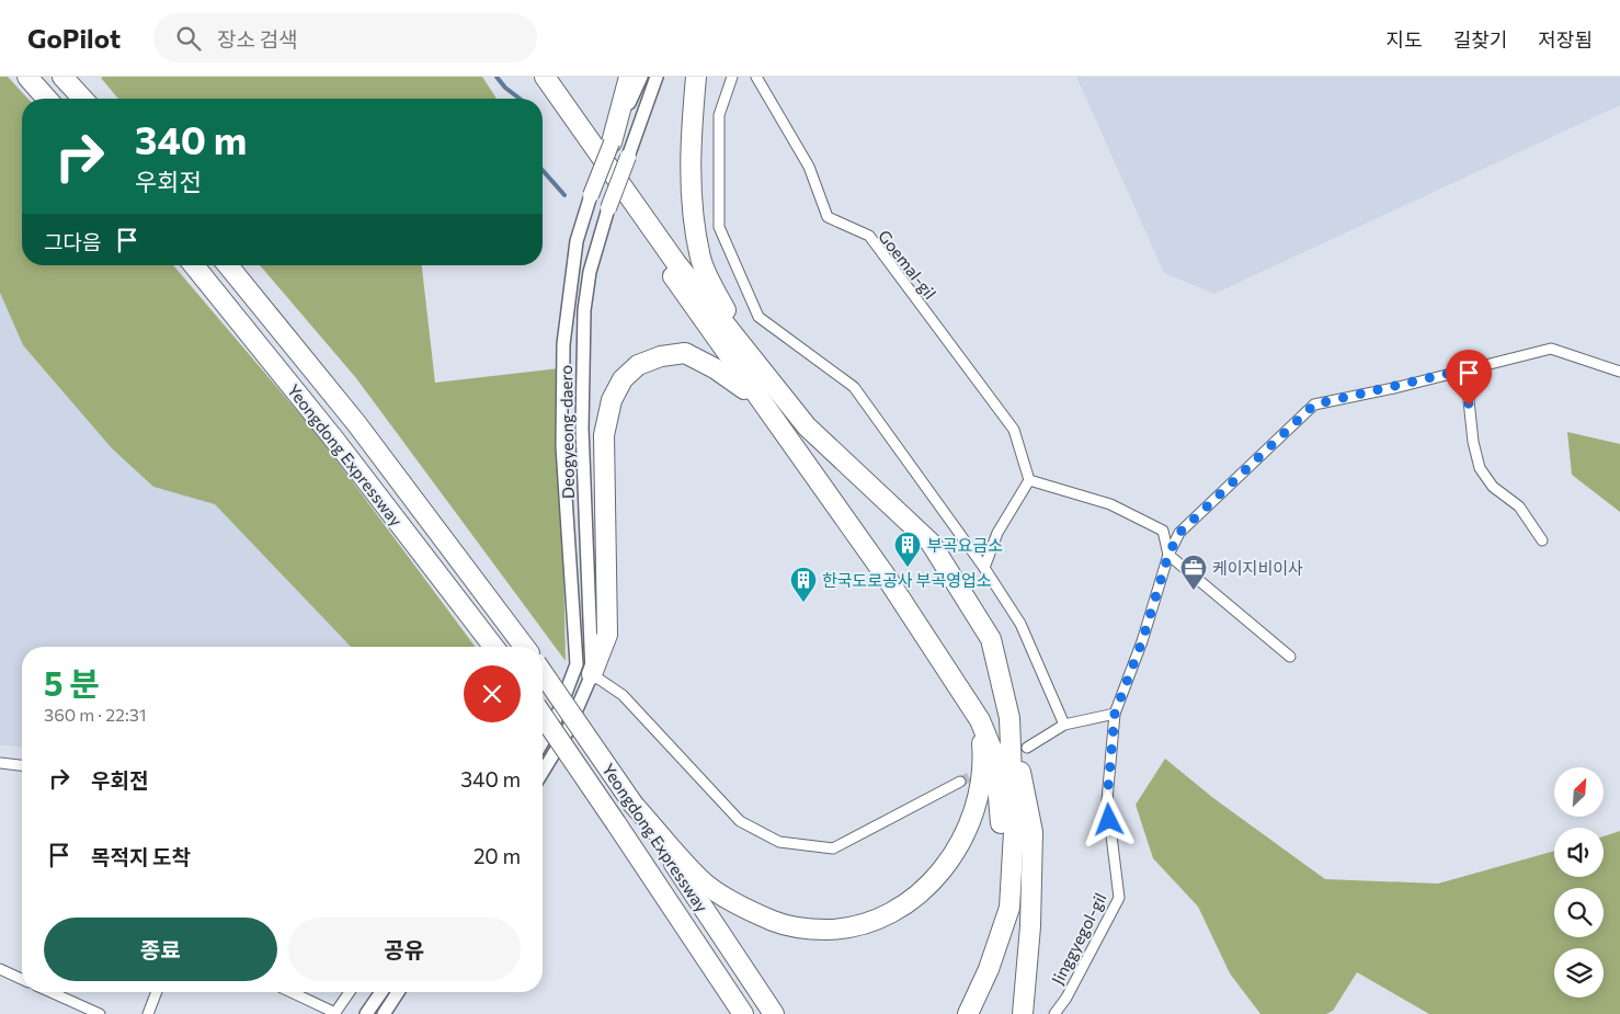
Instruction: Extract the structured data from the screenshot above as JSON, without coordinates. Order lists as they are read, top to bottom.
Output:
{
  "streets": {
    "highway": ["Yeongdong Expressway"],
    "main road": ["Deogyeong-daero"],
    "street": ["Goemal-gil", "Jinggyegol-gil"]
  },
  "places": {
    "building": ["부곡요금소", "한국도로공사 부곡영업소"],
    "office": ["케이지비이사"]
  },
  "north": "top right",
  "page": {
    "header": "GoPilot",
    "search": "장소 검색",
    "nav": ["지도", "길찾기", "저장됨"],
    "turn": ["340 m", "우회전"],
    "then": "그다음",
    "heading": ["5 분", "360 m · 22:31"],
    "list": [
      {
        "name": "우회전",
        "value": "340 m"
      },
      {
        "name": "목적지 도착",
        "value": "20 m"
      }
    ],
    "buttons": ["종료", "공유"]
  }
}
